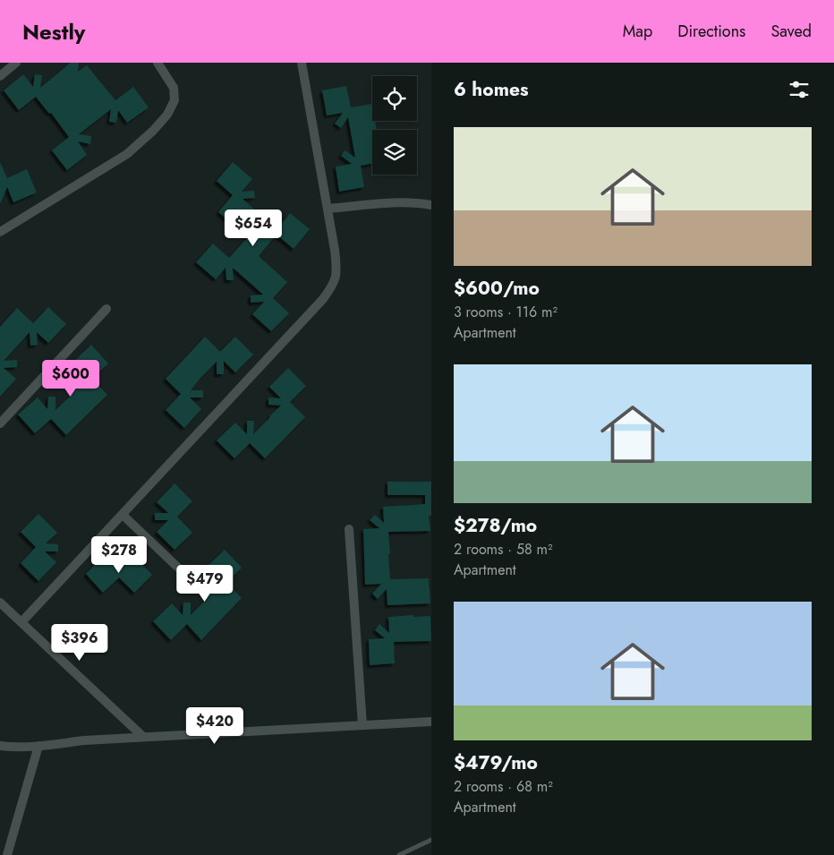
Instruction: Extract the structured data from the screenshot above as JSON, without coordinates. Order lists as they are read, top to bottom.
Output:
{
  "page": {
    "header": "Nestly",
    "nav": ["Map", "Directions", "Saved"],
    "heading": "6 homes",
    "list": [
      {
        "name": "$600/mo",
        "note": "3 rooms · 116 m² · Apartment"
      },
      {
        "name": "$278/mo",
        "note": "2 rooms · 58 m² · Apartment"
      },
      {
        "name": "$479/mo",
        "note": "2 rooms · 68 m² · Apartment"
      }
    ],
    "price": [
      "$654",
      "$600",
      "$278",
      "$479",
      "$396",
      "$420"
    ]
  }
}
